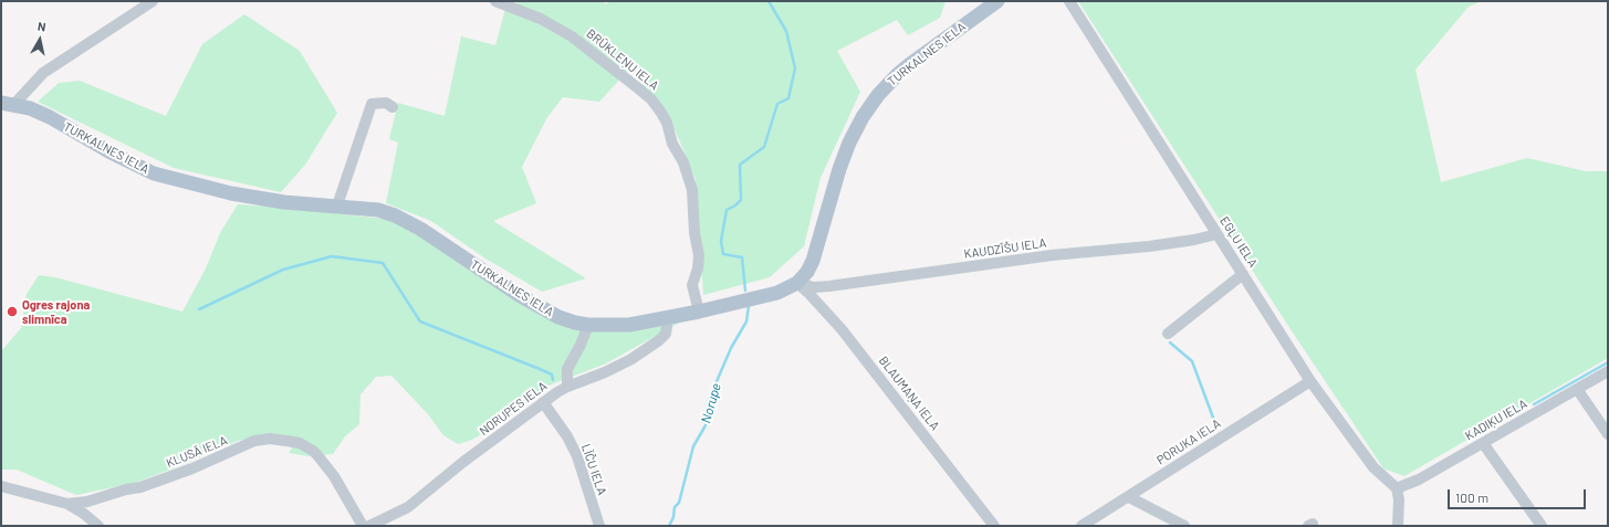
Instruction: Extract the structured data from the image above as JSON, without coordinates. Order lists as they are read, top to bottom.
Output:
{
  "streets": {
    "main road": ["TURKALNES IELA"],
    "street": [
      "BRŪKLEŅU IELA",
      "EGĻU IELA",
      "KAUDZĪŠU IELA",
      "BLAUMAŅA IELA",
      "NORUPES IELA",
      "KADIĶU IELA",
      "PORUKA IELA",
      "KLUSĀ IELA",
      "LĪČU IELA"
    ]
  },
  "crossings": [
    ["TURKALNES IELA", "BRŪKLEŅU IELA"],
    ["TURKALNES IELA", "KAUDZĪŠU IELA"],
    ["TURKALNES IELA", "BLAUMAŅA IELA"],
    ["TURKALNES IELA", "NORUPES IELA"],
    ["EGĻU IELA", "KAUDZĪŠU IELA"],
    ["EGĻU IELA", "KADIĶU IELA"],
    ["EGĻU IELA", "PORUKA IELA"],
    ["KAUDZĪŠU IELA", "BLAUMAŅA IELA"],
    ["NORUPES IELA", "LĪČU IELA"]
  ],
  "water": ["Norupe"],
  "places": ["Ogres rajona slimnīca"],
  "scale_bar": "100 m",
  "north": "top"
}
